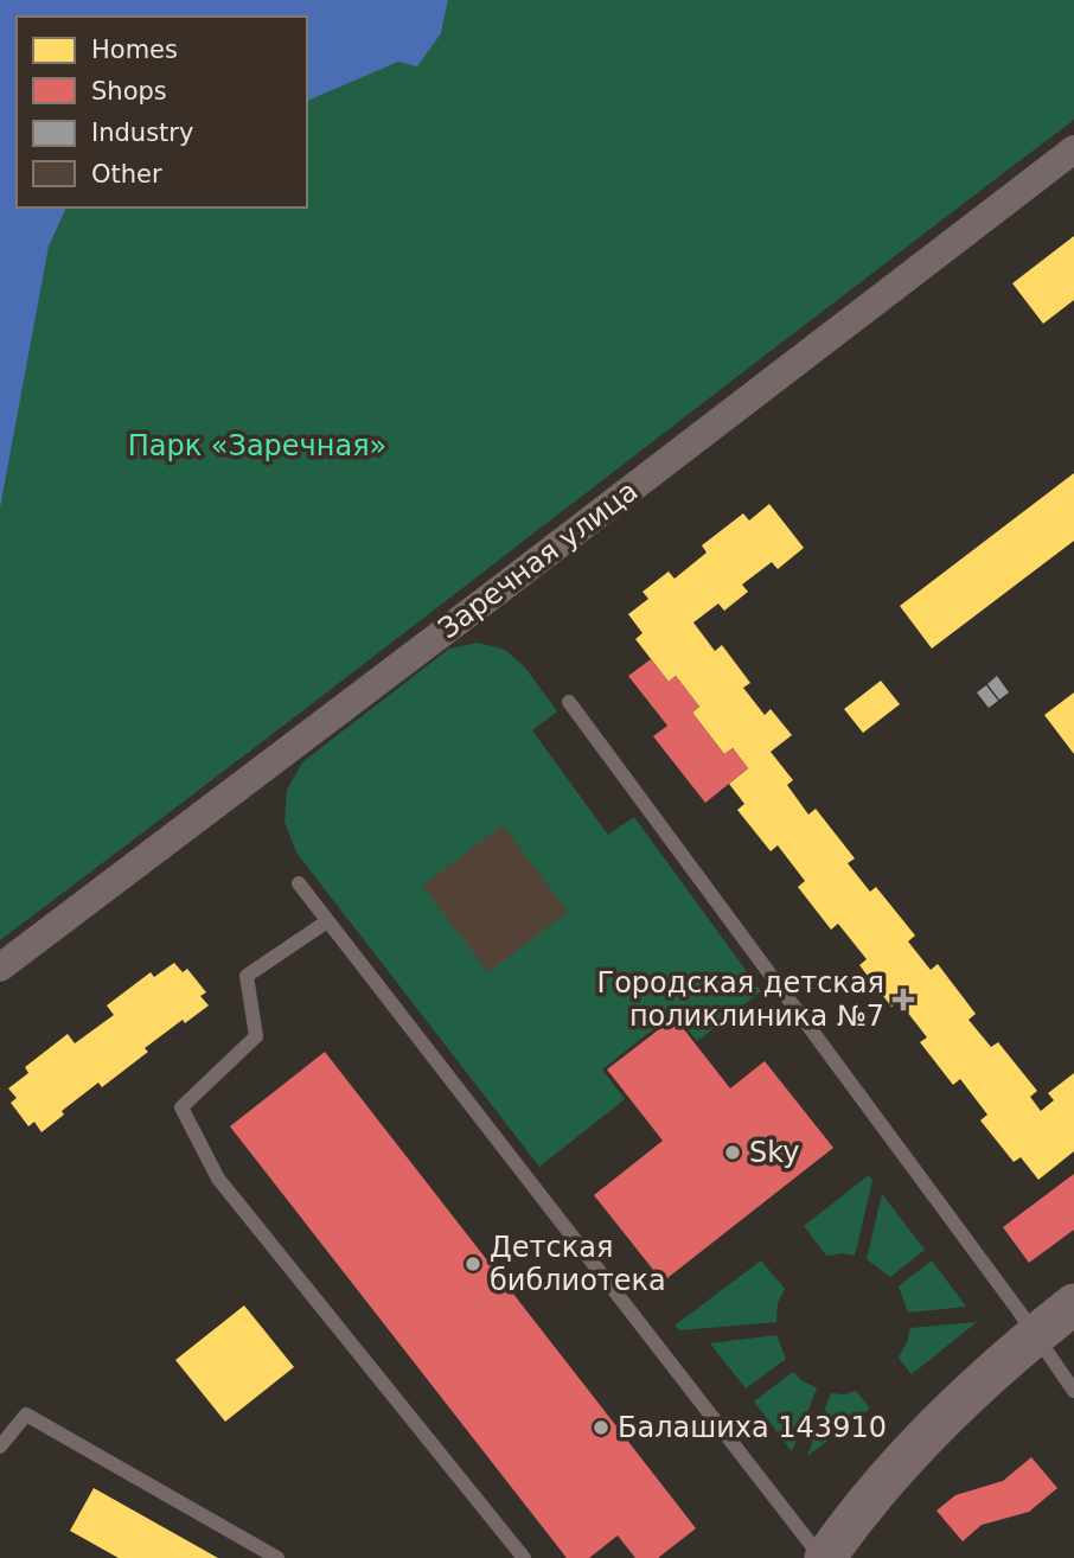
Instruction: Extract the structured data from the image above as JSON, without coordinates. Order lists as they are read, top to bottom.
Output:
{
  "streets": {
    "street": ["Заречная улица"]
  },
  "parks": ["Парк «Заречная»"],
  "places": {
    "health": ["Городская детская поликлиника №7"],
    "other": ["Sky", "Детская библиотека", "Балашиха 143910"]
  },
  "legend": [
    "Homes",
    "Shops",
    "Industry",
    "Other"
  ]
}
